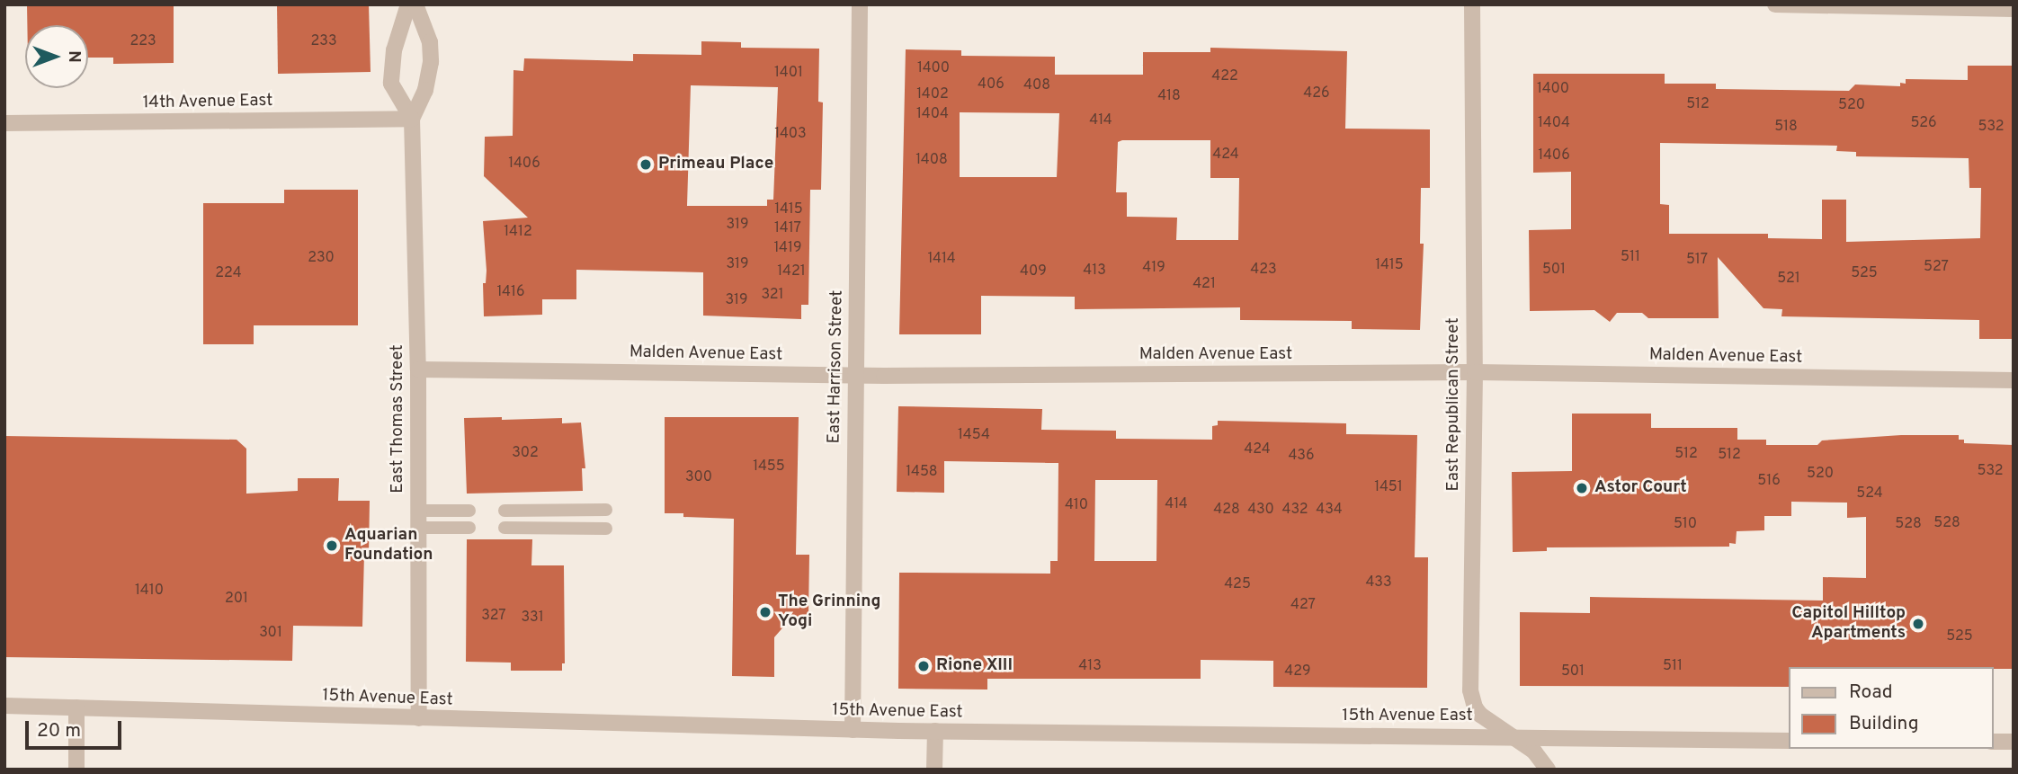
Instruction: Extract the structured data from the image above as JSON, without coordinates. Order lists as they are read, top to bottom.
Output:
{
  "streets": {
    "street": [
      "14th Avenue East",
      "Malden Avenue East",
      "East Harrison Street",
      "East Republican Street",
      "East Thomas Street",
      "15th Avenue East"
    ]
  },
  "crossings": [
    ["14th Avenue East", "East Thomas Street"],
    ["Malden Avenue East", "East Harrison Street"],
    ["Malden Avenue East", "East Republican Street"],
    ["Malden Avenue East", "East Thomas Street"],
    ["East Harrison Street", "15th Avenue East"],
    ["East Republican Street", "15th Avenue East"],
    ["East Thomas Street", "15th Avenue East"]
  ],
  "places": [
    "Primeau Place",
    "Astor Court",
    "Aquarian Foundation",
    "The Grinning Yogi",
    "Capitol Hilltop Apartments",
    "Rione XIII"
  ],
  "house_numbers": [
    "223",
    "233",
    "1400",
    "1401",
    "422",
    "406",
    "408",
    "1400",
    "426",
    "1402",
    "418",
    "512",
    "520",
    "1404",
    "414",
    "1404",
    "526",
    "518",
    "532",
    "1403",
    "424",
    "1406",
    "1408",
    "1406",
    "1415",
    "319",
    "1417",
    "1412",
    "1419",
    "511",
    "230",
    "1414",
    "517",
    "319",
    "1415",
    "527",
    "419",
    "423",
    "501",
    "413",
    "1421",
    "409",
    "224",
    "525",
    "521",
    "421",
    "1416",
    "321",
    "319",
    "1454",
    "424",
    "302",
    "512",
    "512",
    "436",
    "1455",
    "532",
    "1458",
    "520",
    "300",
    "516",
    "1451",
    "524",
    "414",
    "410",
    "428",
    "430",
    "432",
    "434",
    "528",
    "510",
    "528",
    "433",
    "425",
    "1410",
    "201",
    "427",
    "327",
    "331",
    "301",
    "525",
    "413",
    "511",
    "429",
    "501"
  ],
  "legend": ["Road", "Building"],
  "scale_bar": "20 m",
  "north": "right"
}
